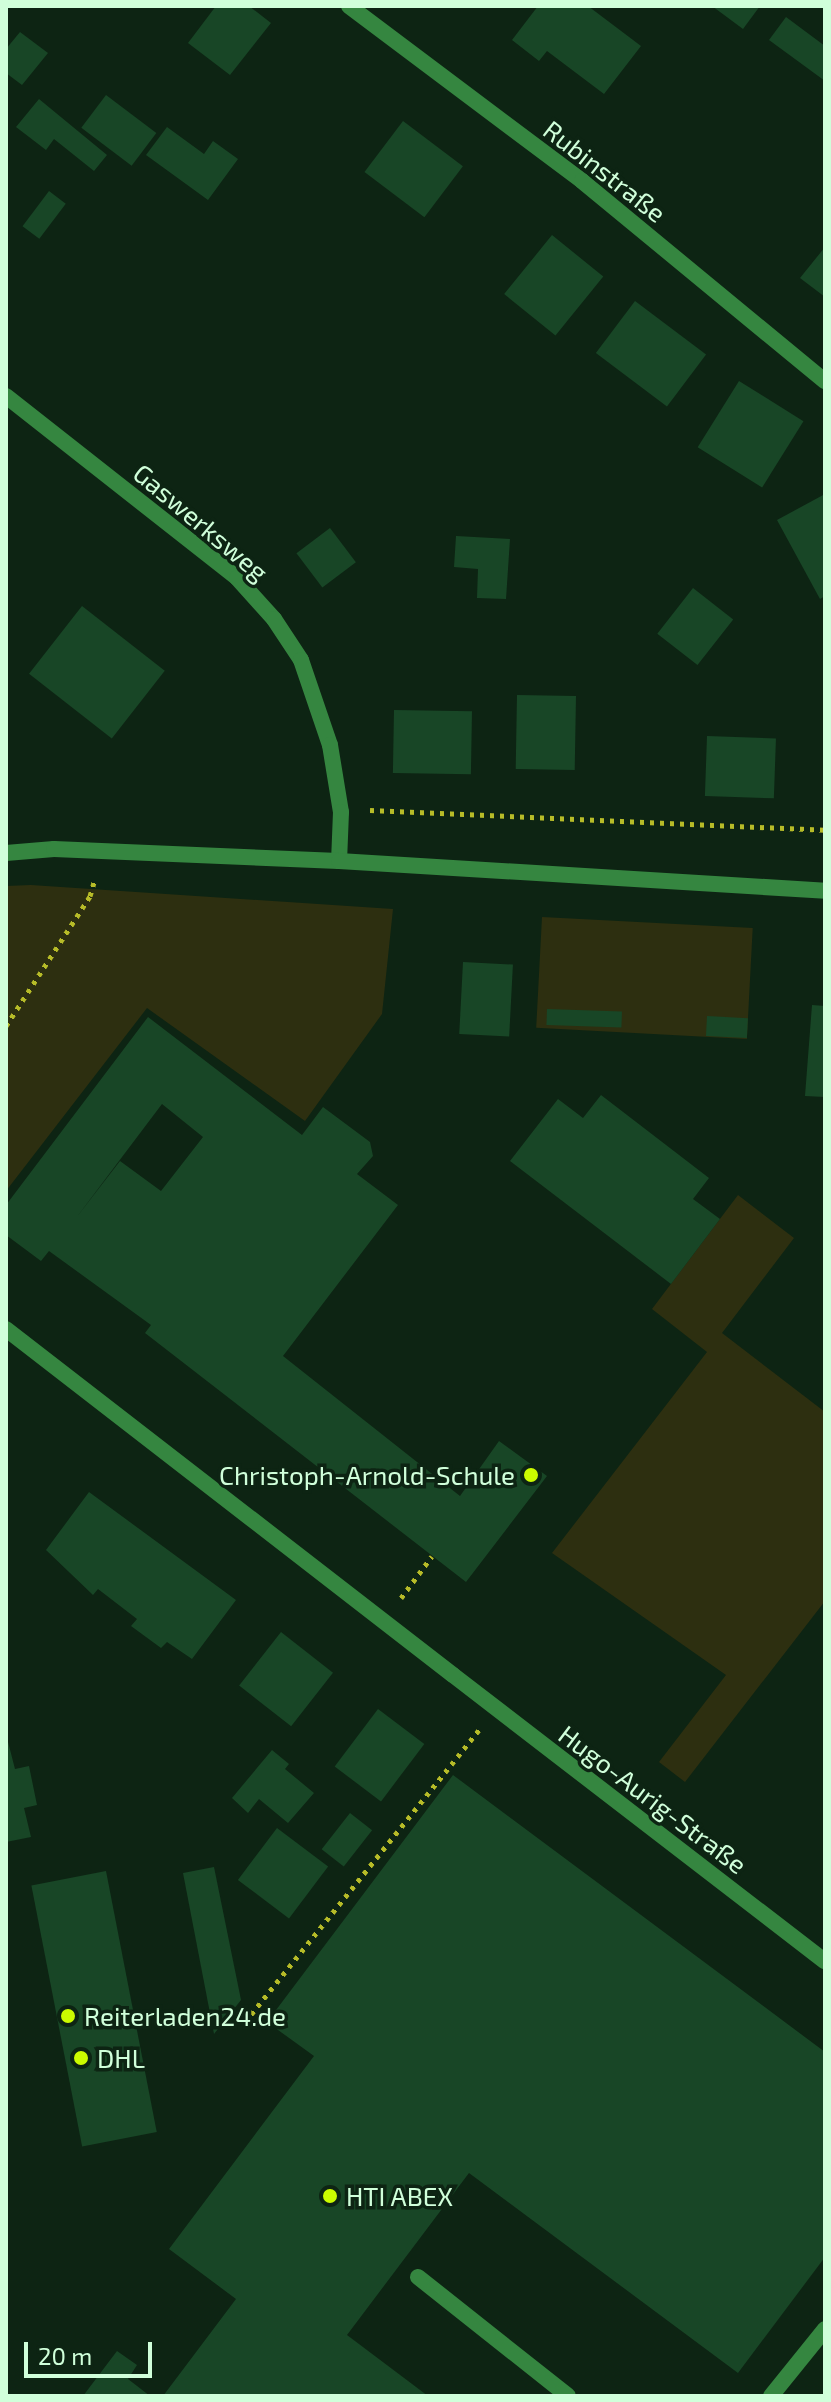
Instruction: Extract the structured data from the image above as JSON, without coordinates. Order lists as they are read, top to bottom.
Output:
{
  "streets": {
    "street": ["Rubinstraße", "Gaswerksweg", "Hugo-Aurig-Straße"]
  },
  "places": [
    "Christoph-Arnold-Schule",
    "Reiterladen24.de",
    "DHL",
    "HTI ABEX"
  ],
  "scale_bar": "20 m"
}
